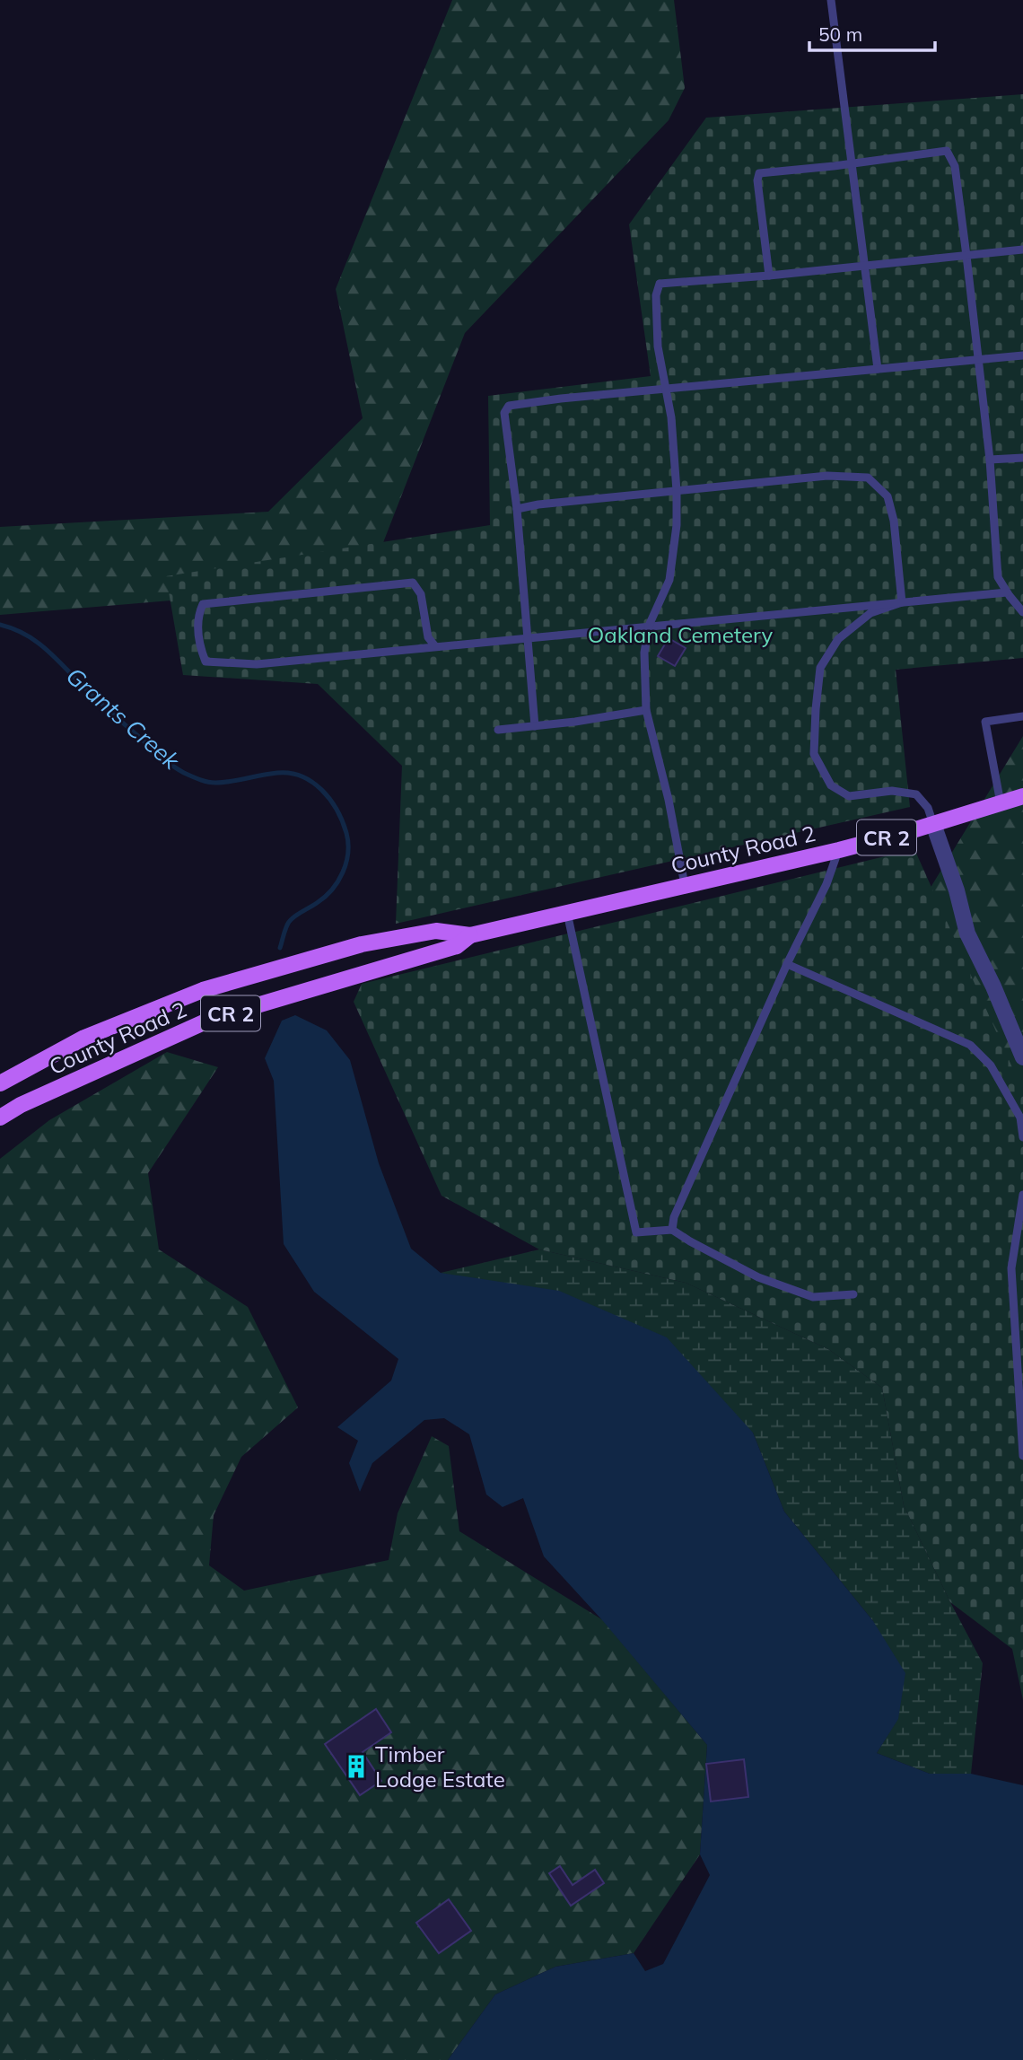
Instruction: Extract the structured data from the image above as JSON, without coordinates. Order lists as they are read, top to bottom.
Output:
{
  "streets": {
    "main road": ["CR 2", "County Road 2"]
  },
  "water": ["Grants Creek"],
  "parks": ["Oakland Cemetery"],
  "places": {
    "building": ["Timber Lodge Estate"]
  },
  "scale_bar": "50 m"
}
